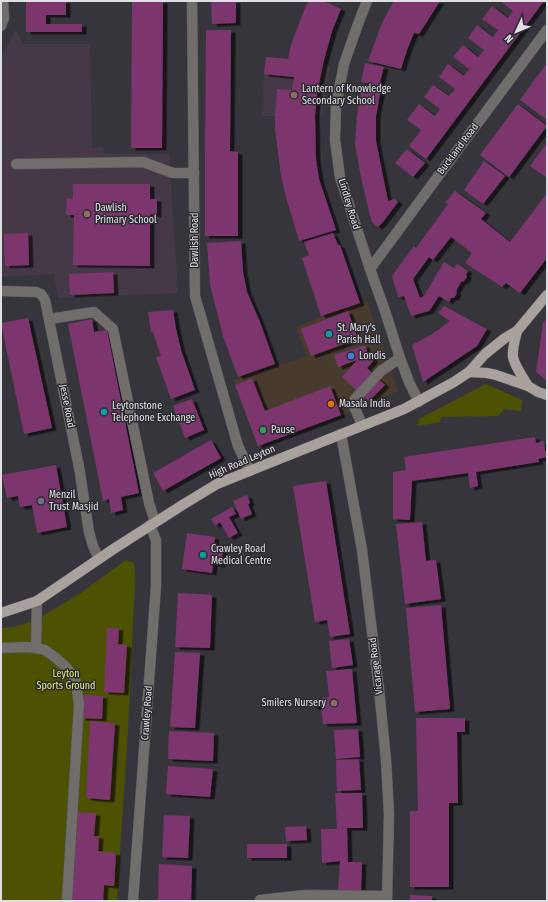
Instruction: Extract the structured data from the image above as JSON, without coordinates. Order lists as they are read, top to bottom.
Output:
{
  "streets": {
    "main road": ["High Road Leyton"],
    "street": [
      "Buckland Road",
      "Lindley Road",
      "Dawlish Road",
      "Jesse Road",
      "Vicarage Road",
      "Crawley Road"
    ]
  },
  "crossings": [
    ["Buckland Road", "Lindley Road"],
    ["Lindley Road", "High Road Leyton"],
    ["Dawlish Road", "High Road Leyton"],
    ["Jesse Road", "High Road Leyton"],
    ["Jesse Road", "Crawley Road"],
    ["High Road Leyton", "Vicarage Road"],
    ["High Road Leyton", "Crawley Road"]
  ],
  "parks": ["Leyton Sports Ground"],
  "places": [
    "Lantern of Knowledge Secondary School",
    "Dawlish Primary School",
    "St. Mary's Parish Hall",
    "Londis",
    "Masala India",
    "Leytonstone Telephone Exchange",
    "Pause",
    "Menzil Trust Masjid",
    "Crawley Road Medical Centre",
    "Smilers Nursery"
  ],
  "north": "bottom left"
}
